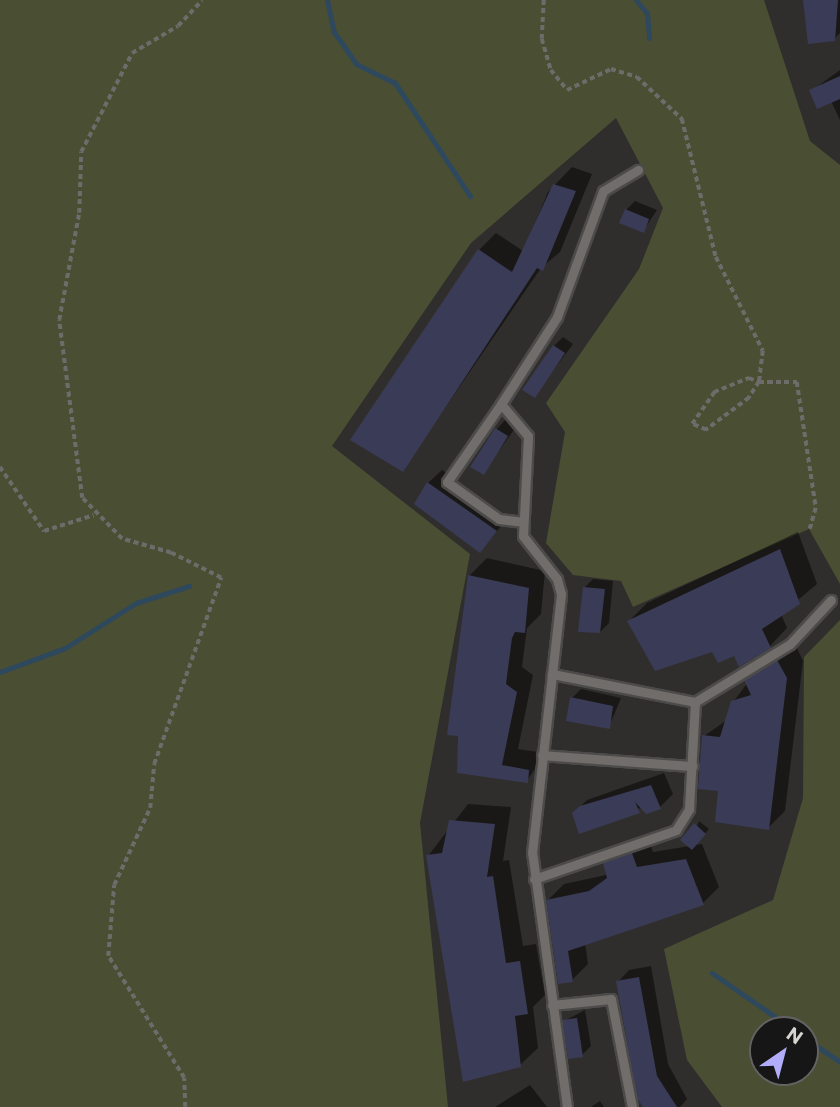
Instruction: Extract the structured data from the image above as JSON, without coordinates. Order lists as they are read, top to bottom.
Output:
{
  "north": "top right"
}
